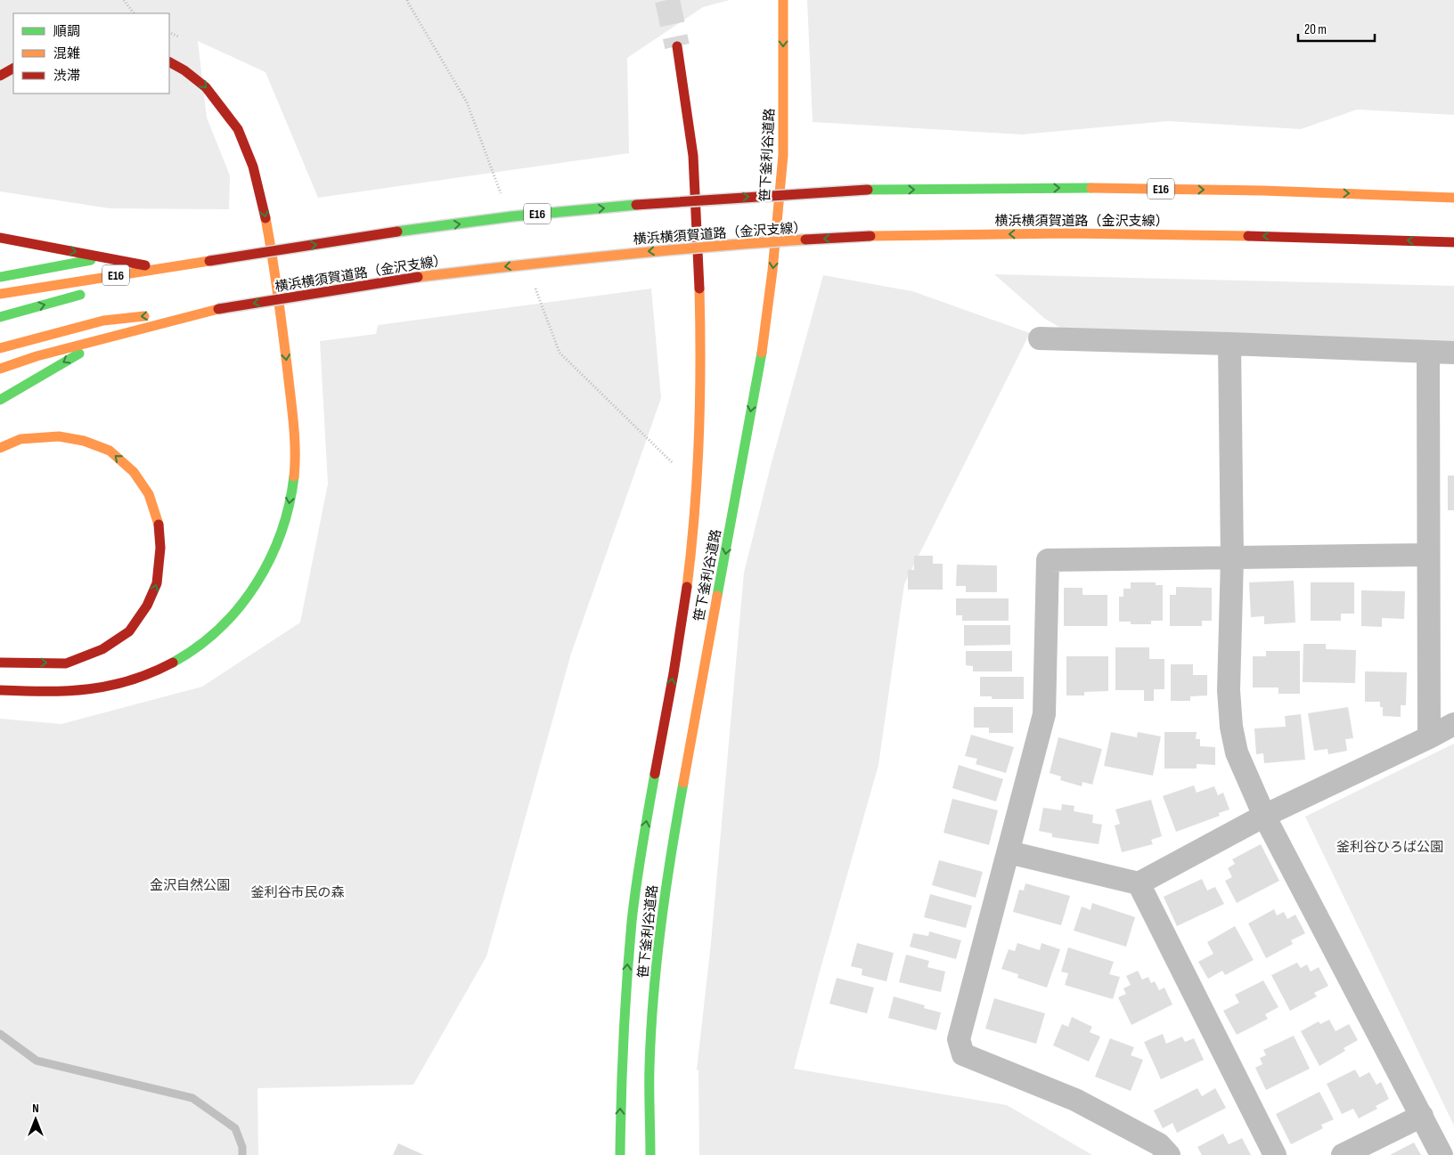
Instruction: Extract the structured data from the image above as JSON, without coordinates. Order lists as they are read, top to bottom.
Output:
{
  "streets": {
    "main road": ["笹下釜利谷道路", "E16", "横浜横須賀道路（金沢支線）"]
  },
  "parks": ["釜利谷ひろば公園", "金沢自然公園", "釜利谷市民の森"],
  "legend": ["順調", "混雑", "渋滞"],
  "scale_bar": "20 m",
  "north": "top"
}
